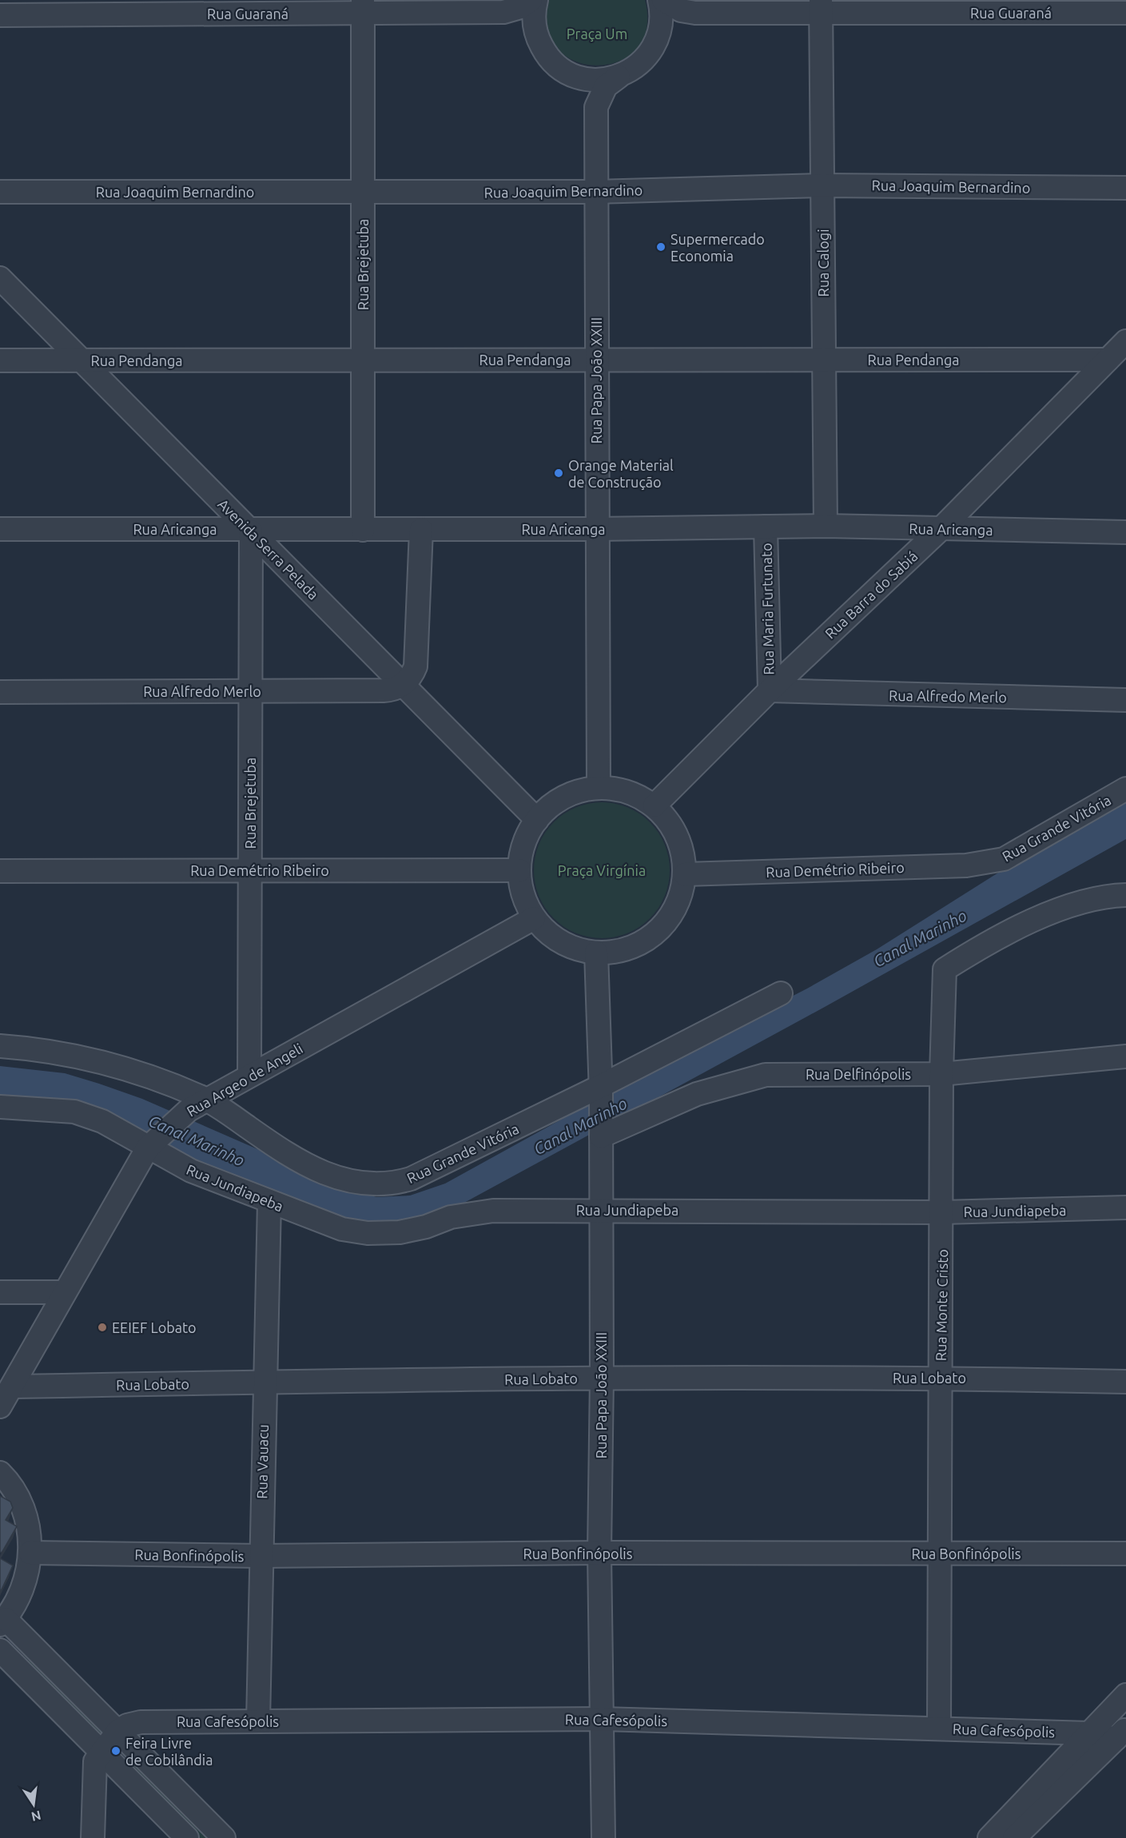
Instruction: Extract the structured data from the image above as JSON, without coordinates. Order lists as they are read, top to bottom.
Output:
{
  "streets": {
    "street": [
      "Rua Guaraná",
      "Rua Joaquim Bernardino",
      "Rua Calogi",
      "Rua Brejetuba",
      "Rua Pendanga",
      "Rua Papa João XXIII",
      "Rua Aricanga",
      "Avenida Serra Pelada",
      "Rua Barra do Sabiá",
      "Rua Maria Furtunato",
      "Rua Alfredo Merlo",
      "Rua Grande Vitória",
      "Rua Demétrio Ribeiro",
      "Rua Delfinópolis",
      "Rua Argeo de Angeli",
      "Rua Jundiapeba",
      "Rua Monte Cristo",
      "Rua Lobato",
      "Rua Vauacu",
      "Rua Bonfinópolis",
      "Rua Cafesópolis"
    ]
  },
  "crossings": [
    ["Rua Guaraná", "Rua Calogi"],
    ["Rua Guaraná", "Rua Brejetuba"],
    ["Rua Joaquim Bernardino", "Rua Calogi"],
    ["Rua Joaquim Bernardino", "Rua Brejetuba"],
    ["Rua Joaquim Bernardino", "Rua Papa João XXIII"],
    ["Rua Calogi", "Rua Pendanga"],
    ["Rua Calogi", "Rua Aricanga"],
    ["Rua Brejetuba", "Rua Pendanga"],
    ["Rua Brejetuba", "Rua Aricanga"],
    ["Rua Brejetuba", "Avenida Serra Pelada"],
    ["Rua Brejetuba", "Rua Alfredo Merlo"],
    ["Rua Brejetuba", "Rua Demétrio Ribeiro"],
    ["Rua Brejetuba", "Rua Argeo de Angeli"],
    ["Rua Pendanga", "Rua Papa João XXIII"],
    ["Rua Pendanga", "Avenida Serra Pelada"],
    ["Rua Pendanga", "Rua Barra do Sabiá"],
    ["Rua Papa João XXIII", "Rua Aricanga"],
    ["Rua Papa João XXIII", "Avenida Serra Pelada"],
    ["Rua Papa João XXIII", "Rua Barra do Sabiá"],
    ["Rua Papa João XXIII", "Rua Grande Vitória"],
    ["Rua Papa João XXIII", "Rua Demétrio Ribeiro"],
    ["Rua Papa João XXIII", "Rua Delfinópolis"],
    ["Rua Papa João XXIII", "Rua Argeo de Angeli"],
    ["Rua Papa João XXIII", "Rua Jundiapeba"],
    ["Rua Papa João XXIII", "Rua Lobato"],
    ["Rua Papa João XXIII", "Rua Bonfinópolis"],
    ["Rua Papa João XXIII", "Rua Cafesópolis"],
    ["Rua Aricanga", "Avenida Serra Pelada"],
    ["Rua Aricanga", "Rua Barra do Sabiá"],
    ["Rua Aricanga", "Rua Maria Furtunato"],
    ["Avenida Serra Pelada", "Rua Barra do Sabiá"],
    ["Avenida Serra Pelada", "Rua Alfredo Merlo"],
    ["Avenida Serra Pelada", "Rua Demétrio Ribeiro"],
    ["Avenida Serra Pelada", "Rua Argeo de Angeli"],
    ["Rua Barra do Sabiá", "Rua Maria Furtunato"],
    ["Rua Barra do Sabiá", "Rua Alfredo Merlo"],
    ["Rua Barra do Sabiá", "Rua Demétrio Ribeiro"],
    ["Rua Barra do Sabiá", "Rua Argeo de Angeli"],
    ["Rua Maria Furtunato", "Rua Alfredo Merlo"],
    ["Rua Grande Vitória", "Rua Demétrio Ribeiro"],
    ["Rua Grande Vitória", "Rua Argeo de Angeli"],
    ["Rua Demétrio Ribeiro", "Rua Argeo de Angeli"],
    ["Rua Delfinópolis", "Rua Monte Cristo"],
    ["Rua Argeo de Angeli", "Rua Jundiapeba"],
    ["Rua Argeo de Angeli", "Rua Lobato"],
    ["Rua Jundiapeba", "Rua Monte Cristo"],
    ["Rua Jundiapeba", "Rua Vauacu"],
    ["Rua Monte Cristo", "Rua Lobato"],
    ["Rua Monte Cristo", "Rua Bonfinópolis"],
    ["Rua Monte Cristo", "Rua Cafesópolis"],
    ["Rua Lobato", "Rua Vauacu"],
    ["Rua Vauacu", "Rua Bonfinópolis"],
    ["Rua Vauacu", "Rua Cafesópolis"]
  ],
  "water": ["Canal Marinho"],
  "parks": ["Praça Um", "Praça Virgínia"],
  "places": [
    "Supermercado Economia",
    "Orange Material de Construção",
    "EEIEF Lobato",
    "Feira Livre de Cobilândia"
  ],
  "north": "bottom"
}
